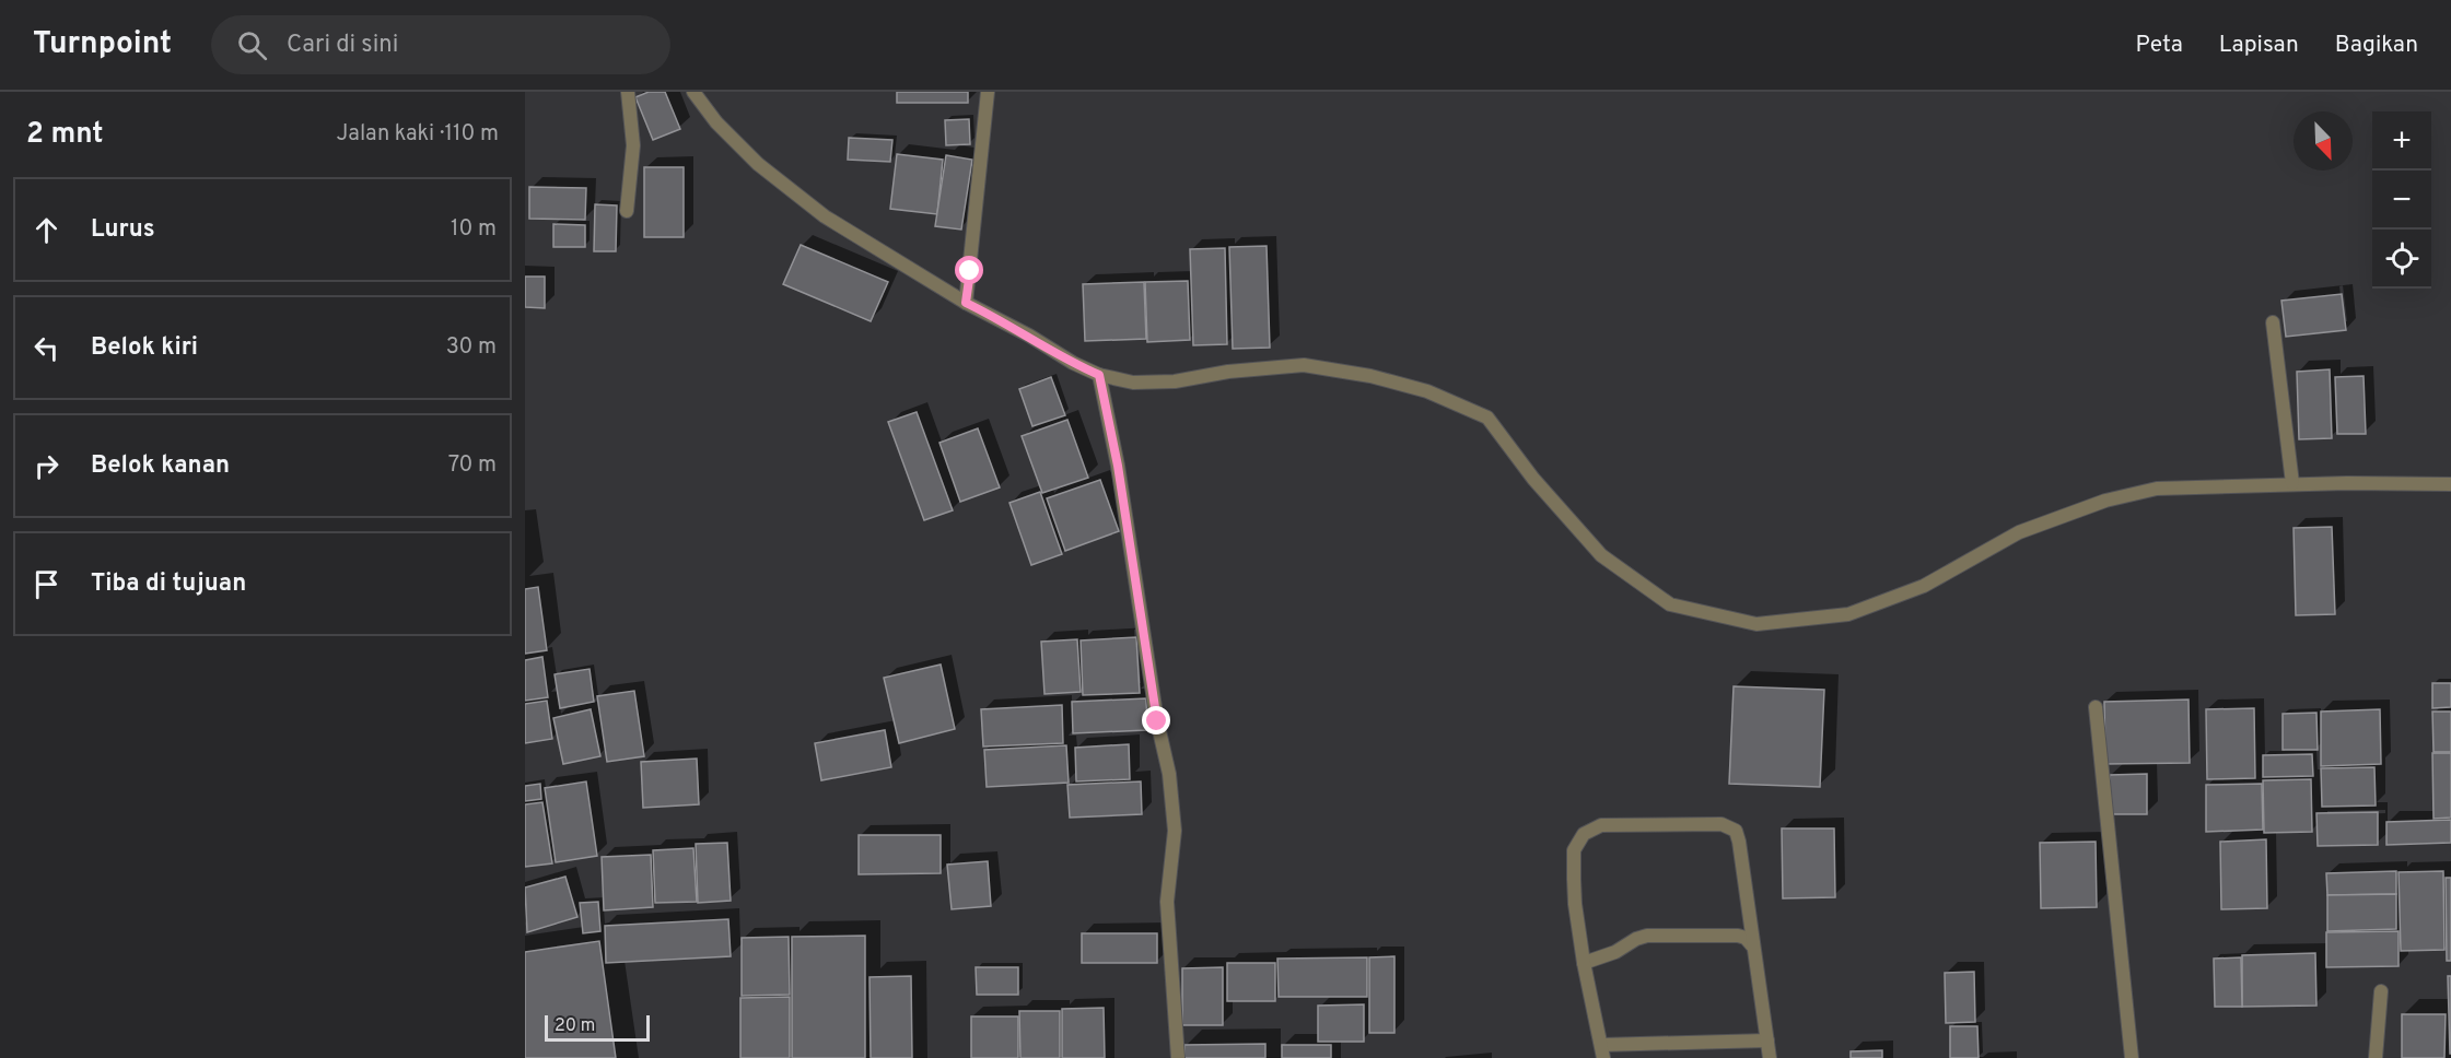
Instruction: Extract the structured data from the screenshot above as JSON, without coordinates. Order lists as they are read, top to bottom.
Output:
{
  "scale_bar": "20 m",
  "north": "bottom right",
  "page": {
    "header": "Turnpoint",
    "search": "Cari di sini",
    "nav": ["Peta", "Lapisan", "Bagikan"],
    "heading": ["2 mnt", "Jalan kaki · 110 m"],
    "map_buttons": ["+", "−"],
    "list": [
      ["Lurus", "10 m"],
      ["Belok kiri", "30 m"],
      ["Belok kanan", "70 m"],
      "Tiba di tujuan"
    ],
    "scale": "20 m"
  }
}
